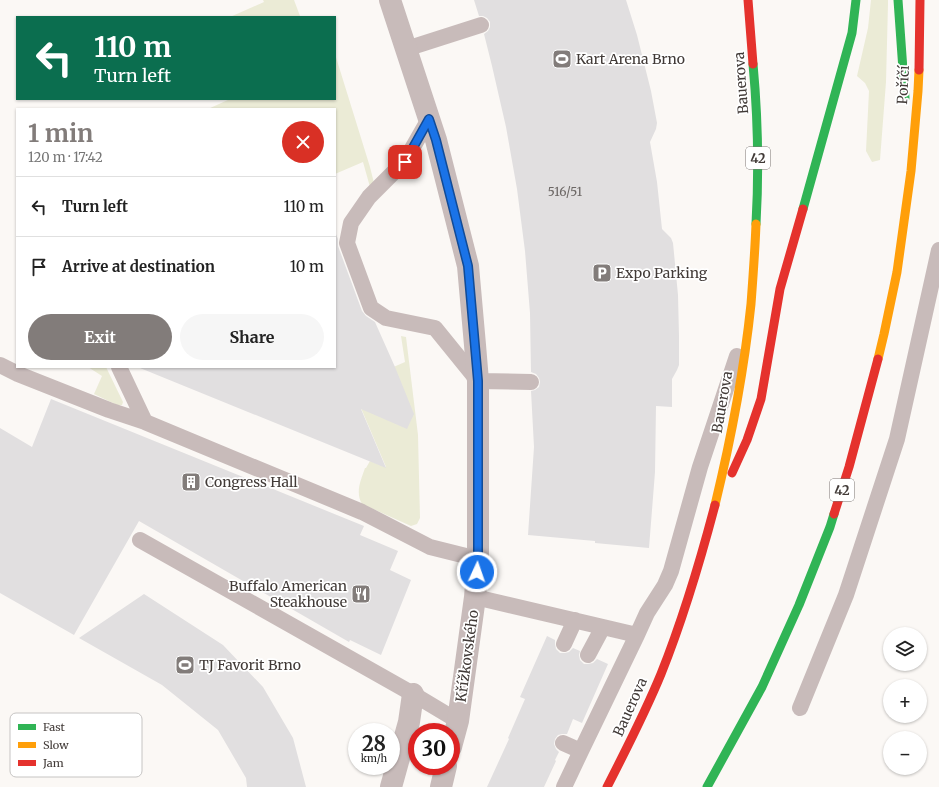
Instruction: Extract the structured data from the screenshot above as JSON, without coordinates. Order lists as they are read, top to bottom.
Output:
{
  "streets": {
    "highway": ["Bauerova", "Poříčí", "42"],
    "street": ["Křížkovského"]
  },
  "crossings": [
    ["Bauerova", "42"],
    ["Poříčí", "42"]
  ],
  "places": {
    "sports": ["Kart Arena Brno", "TJ Favorit Brno"],
    "parking": ["Expo Parking"],
    "building": ["Congress Hall"],
    "restaurant": ["Buffalo American Steakhouse"]
  },
  "house_numbers": ["516/51"],
  "legend": ["Fast", "Slow", "Jam"],
  "page": {
    "turn": ["110 m", "Turn left"],
    "heading": ["1 min", "120 m · 17:42"],
    "list": [
      {
        "name": "Turn left",
        "value": "110 m"
      },
      {
        "name": "Arrive at destination",
        "value": "10 m"
      }
    ],
    "buttons": ["Exit", "Share"],
    "map_buttons": ["+", "−"],
    "speed": "28 km/h",
    "limit": "30"
  }
}
